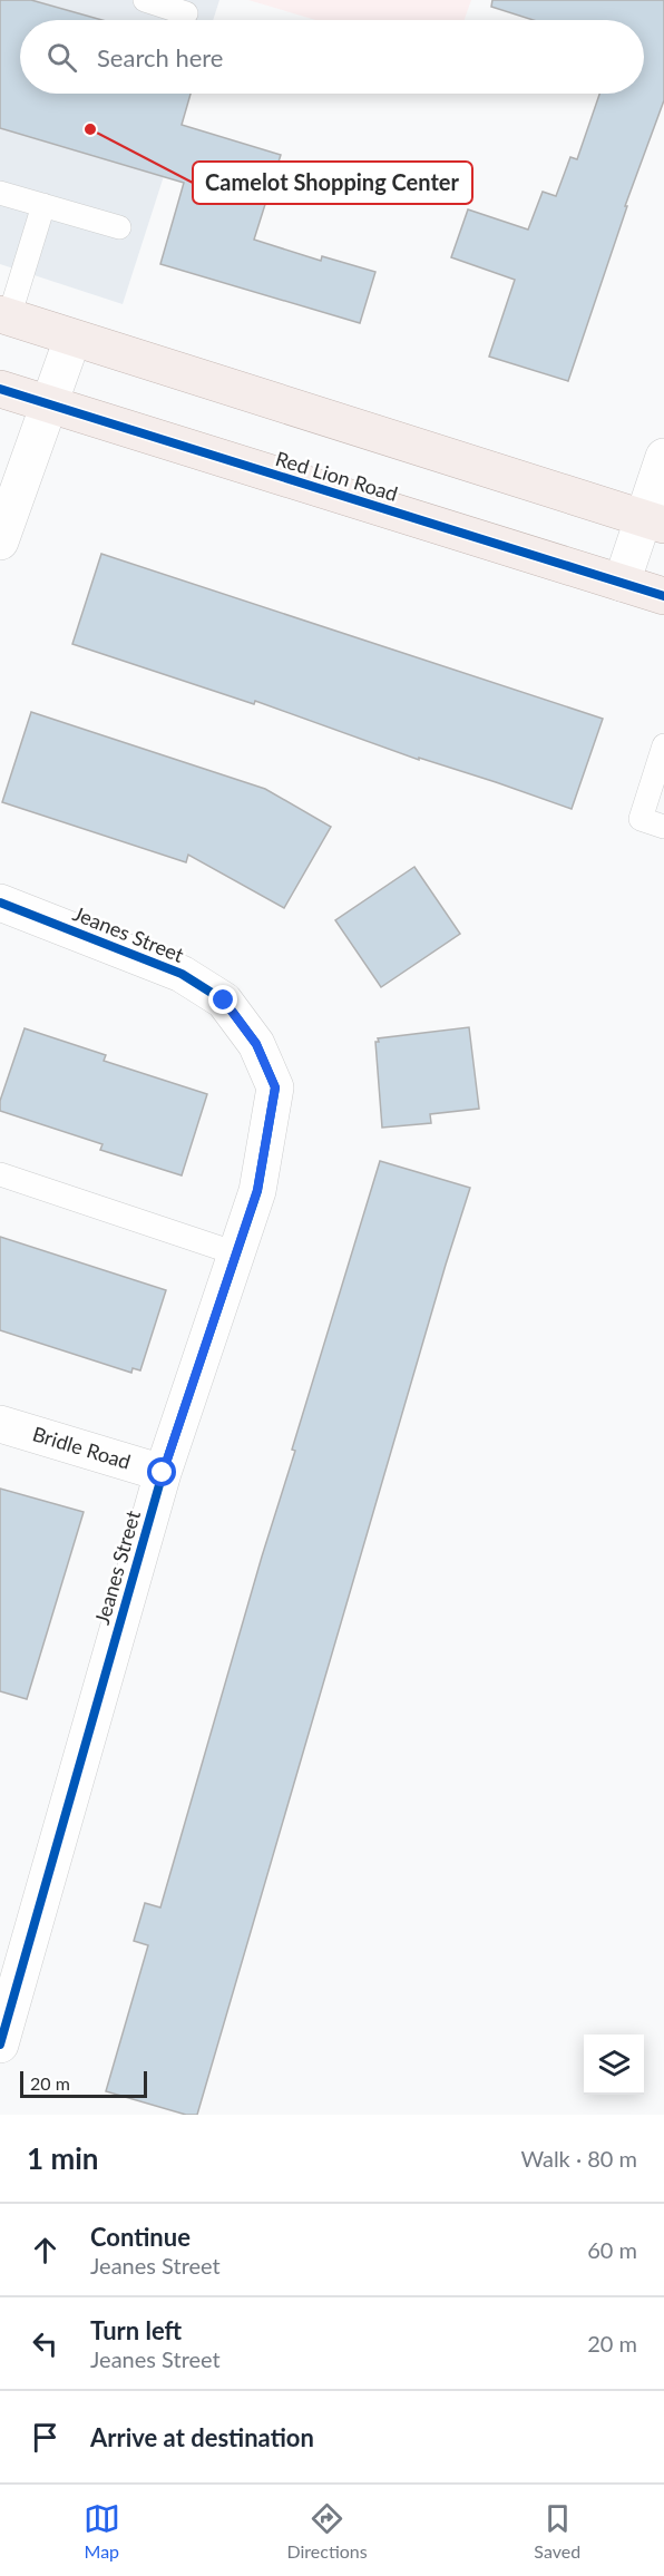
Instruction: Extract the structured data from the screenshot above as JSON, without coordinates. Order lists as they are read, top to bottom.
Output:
{
  "streets": {
    "main road": ["Red Lion Road"],
    "street": ["Jeanes Street", "Bridle Road"]
  },
  "crossings": [
    ["Jeanes Street", "Bridle Road"]
  ],
  "places": ["Camelot Shopping Center"],
  "scale_bar": "20 m",
  "page": {
    "search": "Search here",
    "scale": "20 m",
    "heading": ["1 min", "Walk · 80 m"],
    "list": [
      ["Continue", "Jeanes Street", "60 m"],
      ["Turn left", "Jeanes Street", "20 m"],
      "Arrive at destination"
    ],
    "nav": ["Map", "Directions", "Saved"]
  }
}
